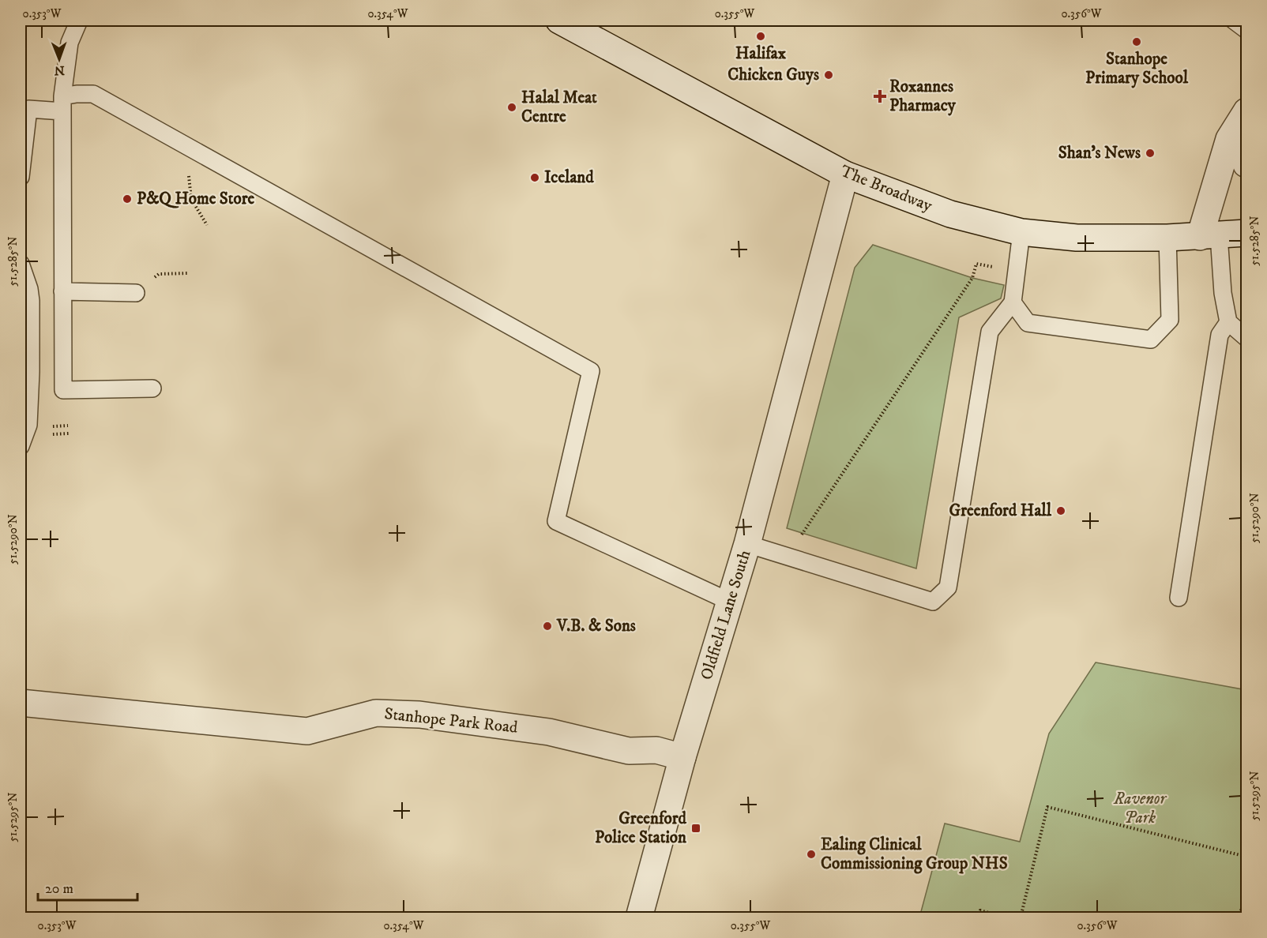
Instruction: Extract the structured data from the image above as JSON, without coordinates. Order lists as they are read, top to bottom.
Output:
{
  "streets": {
    "street": ["The Broadway", "Oldfield Lane South", "Stanhope Park Road"]
  },
  "crossings": [
    ["The Broadway", "Oldfield Lane South"],
    ["Oldfield Lane South", "Stanhope Park Road"]
  ],
  "parks": ["Ravenor Park"],
  "places": {
    "other": [
      "Halifax",
      "Stanhope Primary School",
      "Chicken Guys",
      "Halal Meat Centre",
      "Shan's News",
      "Iceland",
      "P&Q Home Store",
      "Greenford Hall",
      "V.B. & Sons",
      "Ealing Clinical Commissioning Group NHS"
    ],
    "health": ["Roxannes Pharmacy"],
    "transit": ["Greenford Police Station"]
  },
  "scale_bar": "20 m",
  "north": "bottom",
  "coordinates": [
    "0.353°W",
    "0.354°W",
    "0.355°W",
    "0.356°W",
    "51.5285°N",
    "51.5290°N",
    "51.5295°N"
  ]
}
